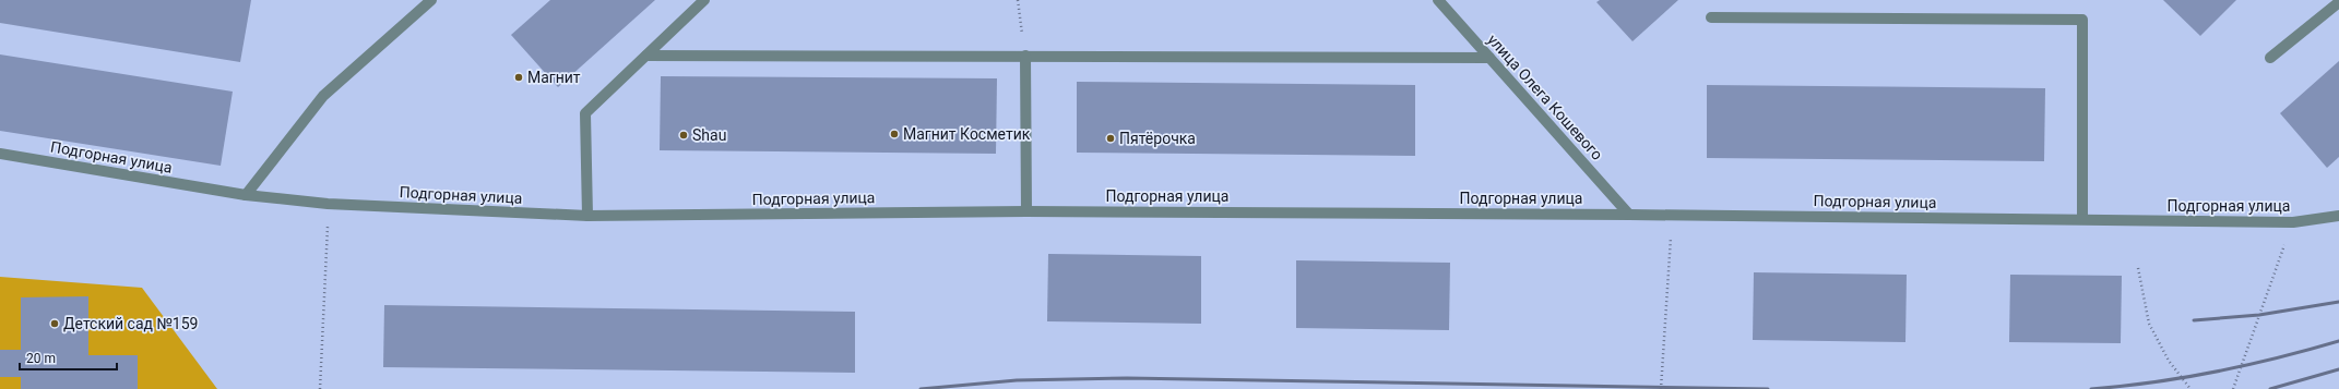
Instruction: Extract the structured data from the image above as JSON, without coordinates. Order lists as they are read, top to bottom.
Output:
{
  "streets": {
    "street": ["улица Олега Кошевого", "Подгорная улица"]
  },
  "crossings": [
    ["улица Олега Кошевого", "Подгорная улица"]
  ],
  "places": [
    "Магнит",
    "Магнит Косметик",
    "Shau",
    "Пятёрочка",
    "Детский сад №159"
  ],
  "scale_bar": "20 m"
}
